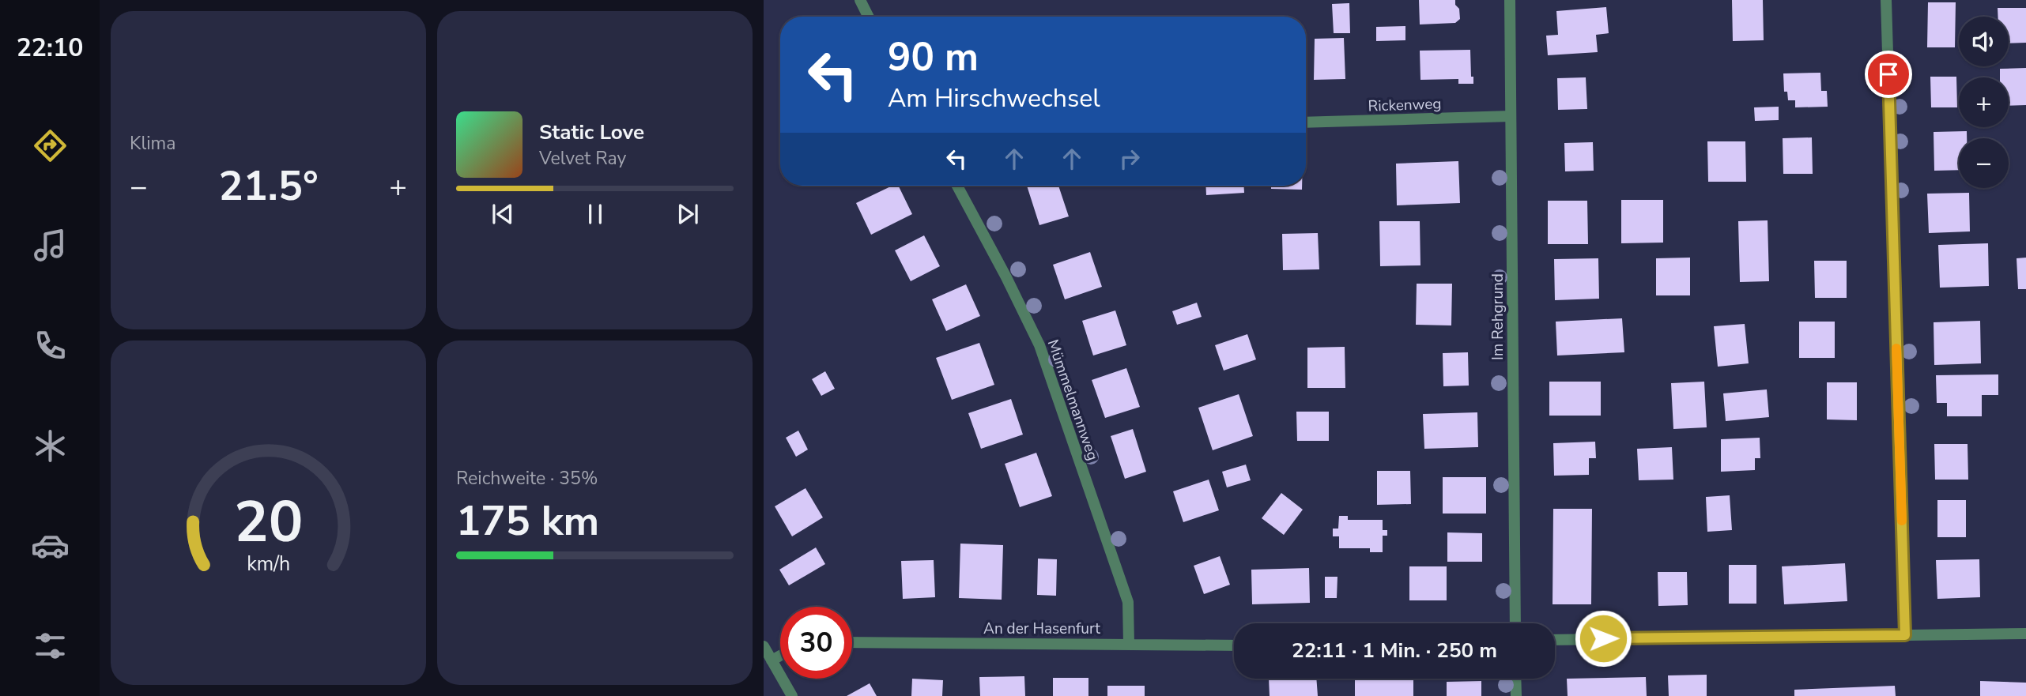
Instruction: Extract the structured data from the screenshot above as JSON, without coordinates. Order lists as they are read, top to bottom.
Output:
{
  "streets": {
    "street": [
      "Rickenweg",
      "Im Rehgrund",
      "Mümmelmannweg",
      "An der Hasenfurt"
    ]
  },
  "crossings": [
    ["Rickenweg", "Im Rehgrund"],
    ["Mümmelmannweg", "An der Hasenfurt"]
  ],
  "page": {
    "tabs": "22:10",
    "tile": [
      "Klima",
      ["Reichweite · 35%", "175 km"]
    ],
    "map_buttons": ["+", "−"],
    "turn": ["90 m", "Am Hirschwechsel"],
    "song": ["Static Love", "Velvet Ray"],
    "heat": ["−", "21.5°", "+"],
    "limit": "30",
    "trip": "22:11 · 1 Min. · 250 m",
    "gauge": ["20", "km/h"]
  }
}
